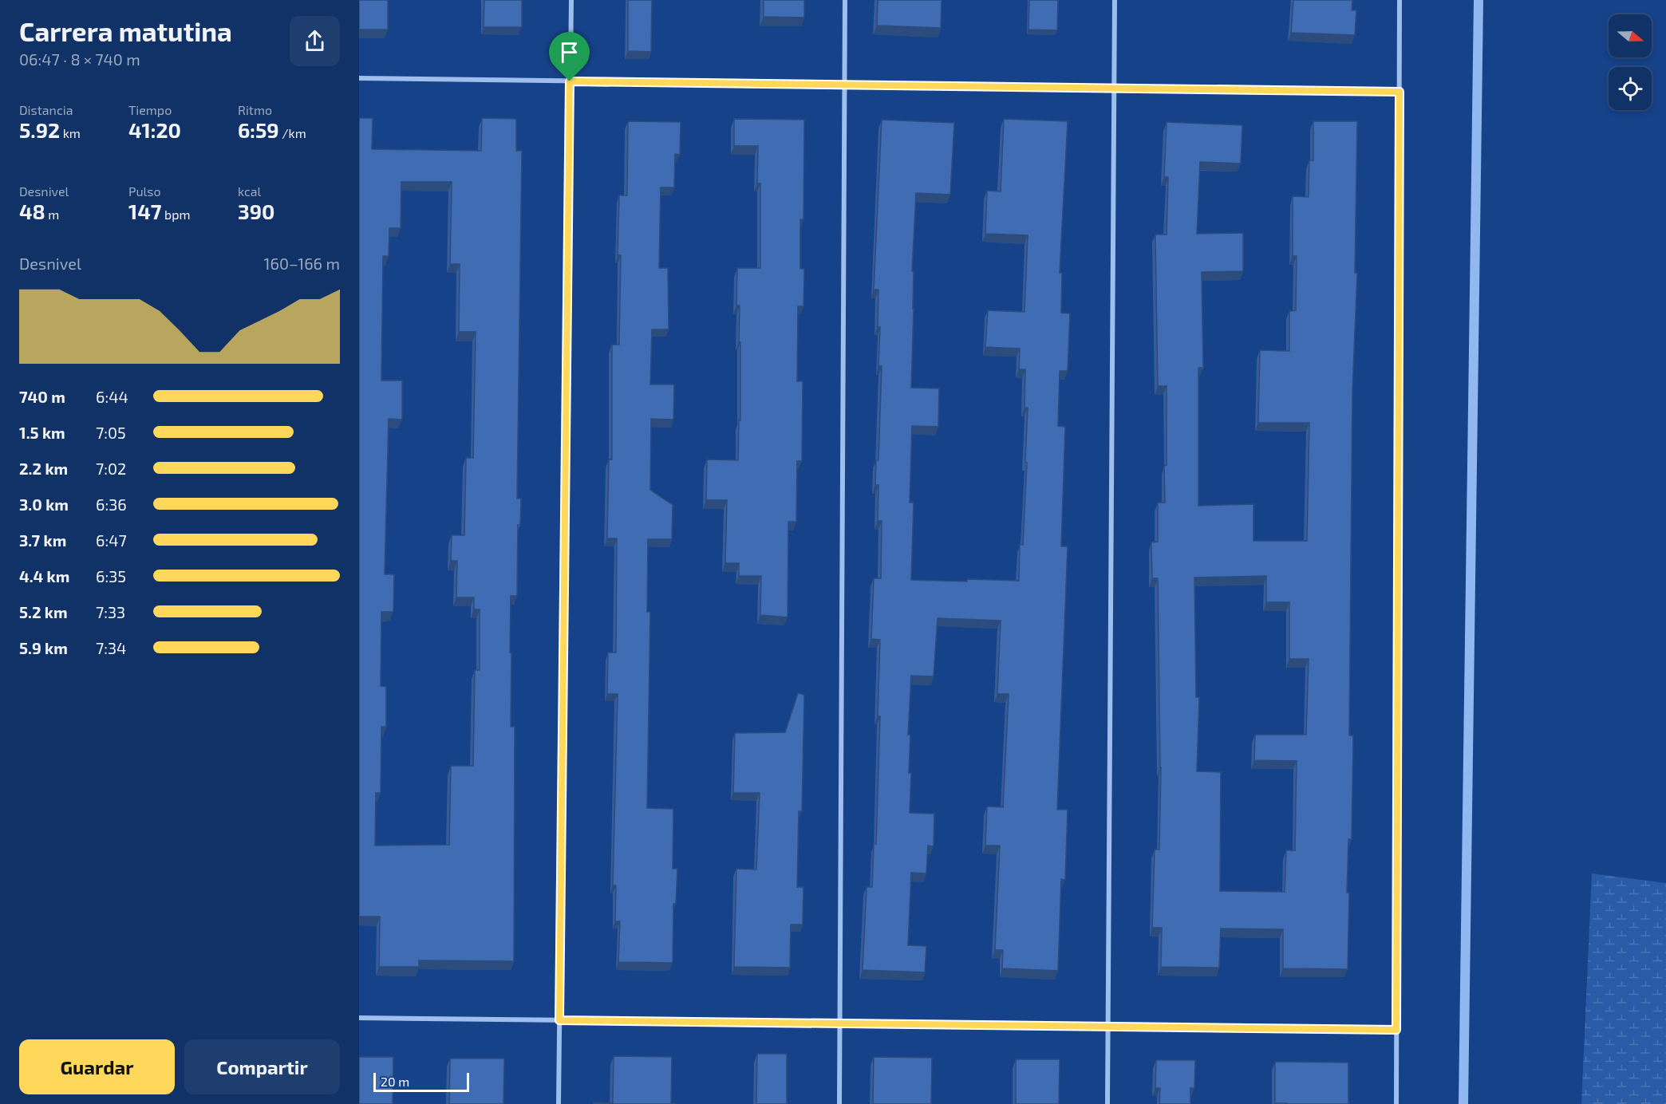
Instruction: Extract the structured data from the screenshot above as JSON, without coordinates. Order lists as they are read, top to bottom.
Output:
{
  "scale_bar": "20 m",
  "north": "right",
  "page": {
    "heading": ["Carrera matutina", "06:47 · 8 × 740 m"],
    "stats": [
      ["Distancia", "5.92 km"],
      ["Tiempo", "41:20"],
      ["Ritmo", "6:59 /km"],
      ["Desnivel", "48 m"],
      ["Pulso", "147 bpm"],
      ["kcal", "390"]
    ],
    "chart": ["Desnivel", "160–166 m"],
    "list": [
      {
        "name": "740 m",
        "note": "6:44"
      },
      {
        "name": "1.5 km",
        "note": "7:05"
      },
      {
        "name": "2.2 km",
        "note": "7:02"
      },
      {
        "name": "3.0 km",
        "note": "6:36"
      },
      {
        "name": "3.7 km",
        "note": "6:47"
      },
      {
        "name": "4.4 km",
        "note": "6:35"
      },
      {
        "name": "5.2 km",
        "note": "7:33"
      },
      {
        "name": "5.9 km",
        "note": "7:34"
      }
    ],
    "buttons": ["Guardar", "Compartir"],
    "scale": "20 m"
  }
}
